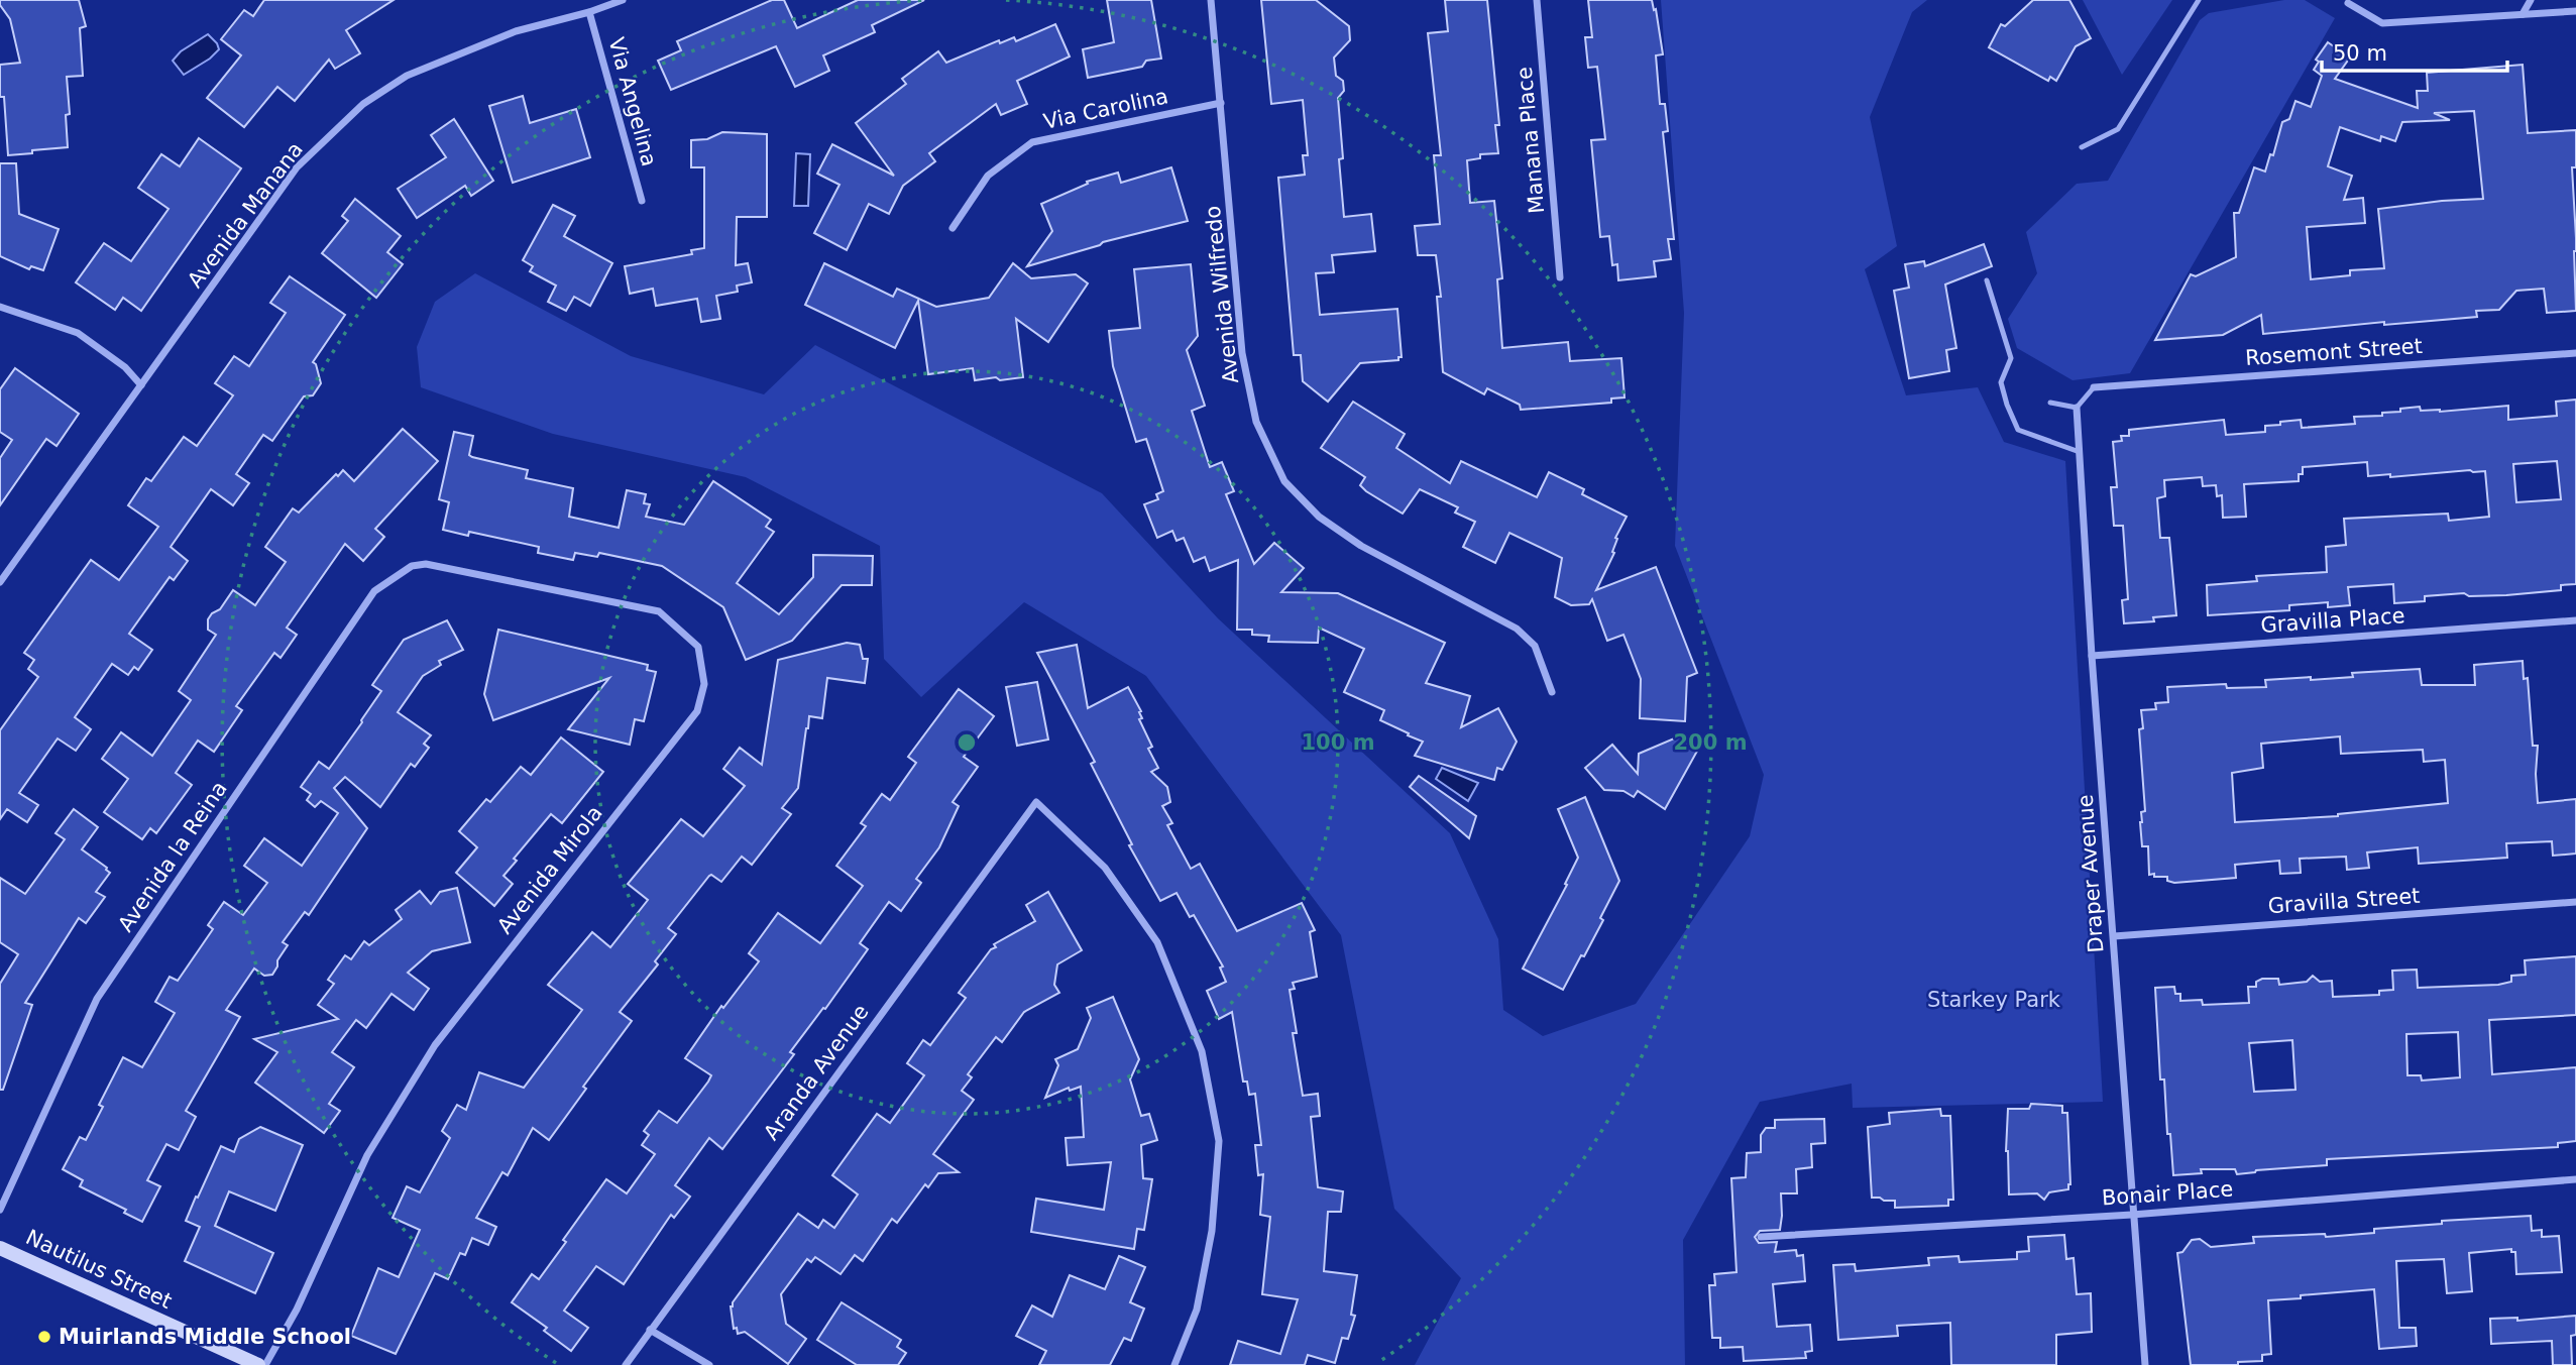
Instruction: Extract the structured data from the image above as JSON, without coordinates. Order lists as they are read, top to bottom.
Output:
{
  "streets": {
    "main road": ["Nautilus Street"],
    "street": [
      "Via Angelina",
      "Via Carolina",
      "Manana Place",
      "Avenida Manana",
      "Avenida Wilfredo",
      "Rosemont Street",
      "Gravilla Place",
      "Avenida la Reina",
      "Avenida Mirola",
      "Draper Avenue",
      "Gravilla Street",
      "Aranda Avenue",
      "Bonair Place"
    ]
  },
  "crossings": [
    ["Via Angelina", "Avenida Manana"],
    ["Via Carolina", "Avenida Wilfredo"],
    ["Gravilla Place", "Draper Avenue"],
    ["Avenida la Reina", "Avenida Mirola"],
    ["Draper Avenue", "Gravilla Street"],
    ["Draper Avenue", "Bonair Place"]
  ],
  "parks": ["Starkey Park"],
  "places": ["Muirlands Middle School"],
  "scale_bar": "50 m",
  "rings": ["100 m", "200 m"]
}
